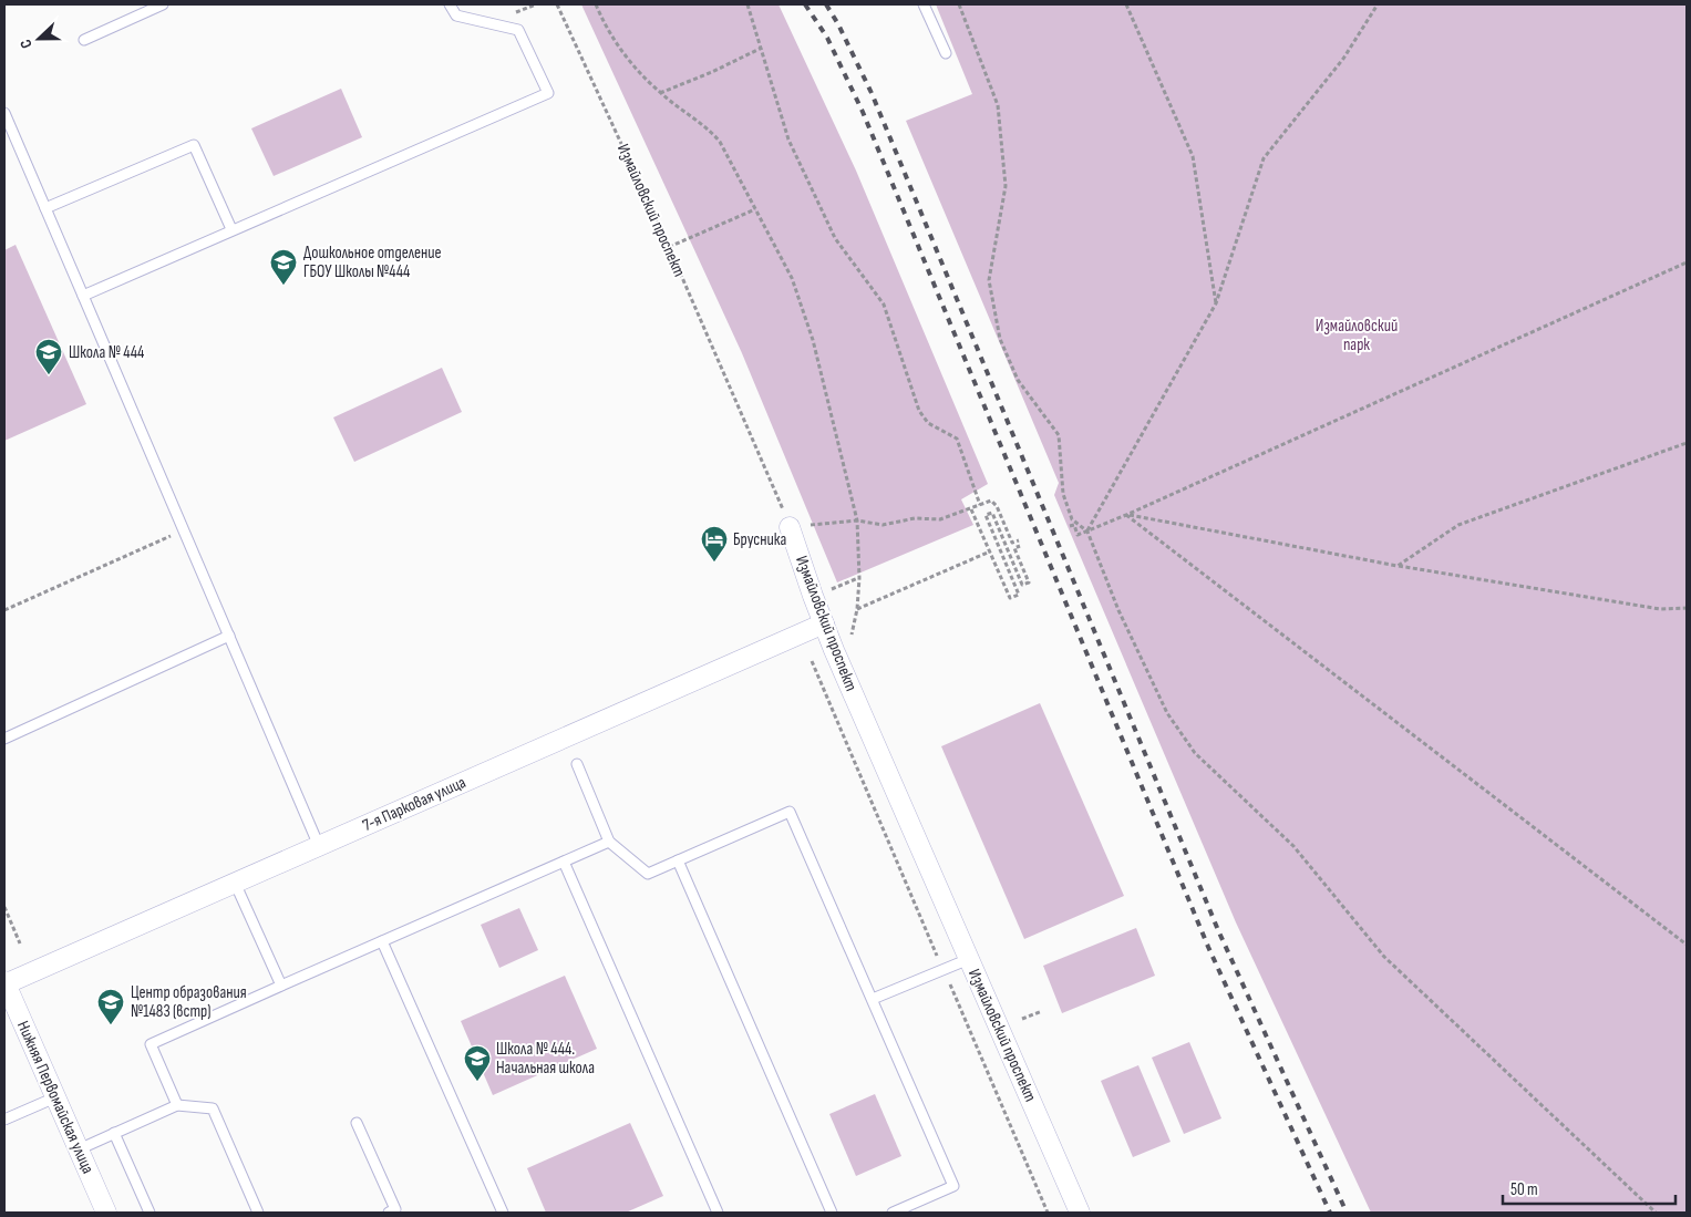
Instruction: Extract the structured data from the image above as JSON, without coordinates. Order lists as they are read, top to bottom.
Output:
{
  "streets": {
    "street": ["Измайловский проспект", "7-я Парковая улица", "Нижняя Первомайская улица"]
  },
  "crossings": [
    ["Измайловский проспект", "7-я Парковая улица"],
    ["7-я Парковая улица", "Нижняя Первомайская улица"]
  ],
  "parks": ["Измайловский парк"],
  "places": {
    "school or university": [
      "Дошкольное отделение ГБОУ Школы №444",
      "Школа № 444",
      "Центр образования №1483 (встр)",
      "Школа № 444. Начальная школа"
    ],
    "hotel": ["Брусника"]
  },
  "scale_bar": "50 m",
  "north": "left"
}
